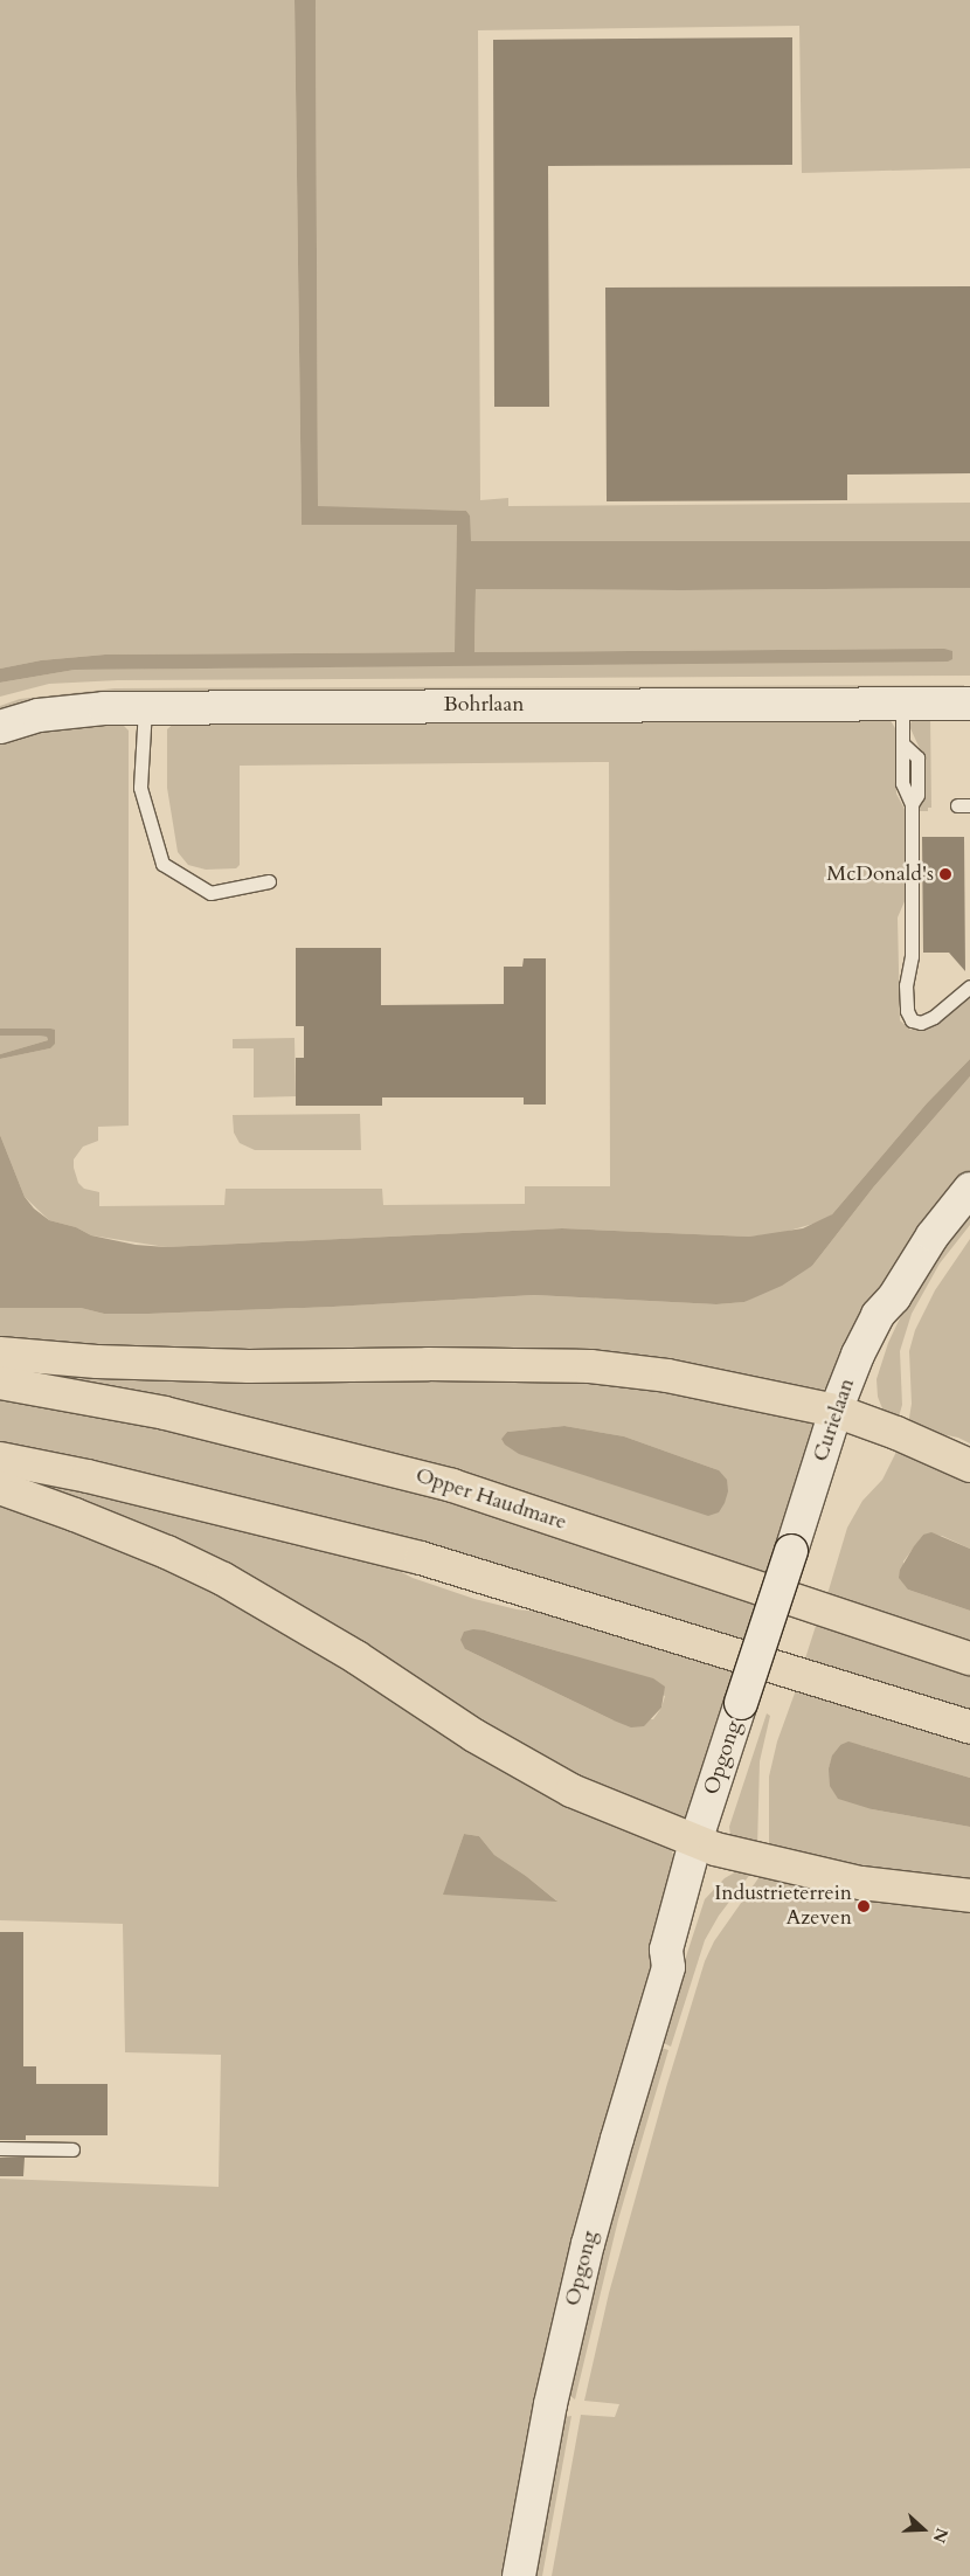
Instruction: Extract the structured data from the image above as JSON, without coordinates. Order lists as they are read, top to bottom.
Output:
{
  "streets": {
    "highway": ["Opper Haudmare"],
    "main road": ["Bohrlaan", "Curielaan", "Opgong"]
  },
  "crossings": [
    ["Curielaan", "Opgong"]
  ],
  "places": ["McDonald's", "Industrieterrein Azeven"],
  "north": "right"
}
